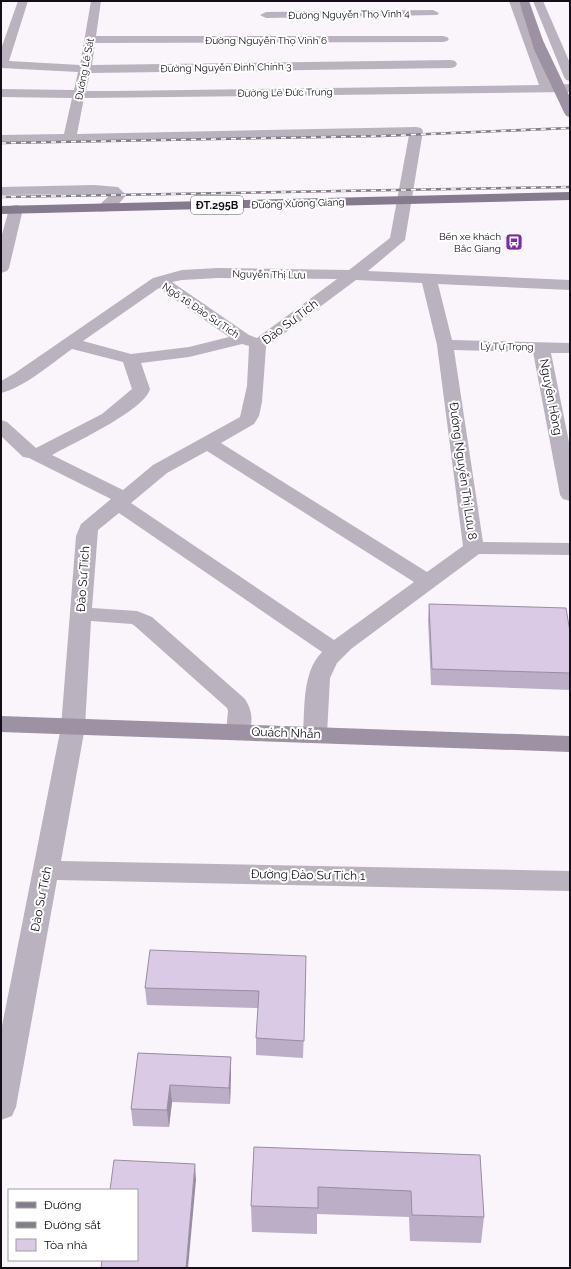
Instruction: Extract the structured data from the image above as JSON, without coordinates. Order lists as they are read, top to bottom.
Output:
{
  "streets": {
    "main road": ["Đường Xương Giang", "ĐT.295B", "Quách Nhẫn"],
    "street": [
      "Đường Nguyễn Thọ Vinh 4",
      "Đường Nguyễn Thọ Vinh 6",
      "Đường Nguyễn Đình Chính 3",
      "Đường Lê Sát",
      "Đường Lê Đức Trung",
      "Nguyễn Thị Lưu",
      "Ngõ 16 Đào Sư Tích",
      "Đào Sư Tích",
      "Lý Tự Trọng",
      "Nguyên Hồng",
      "Đường Nguyễn Thị Lưu 8",
      "Đường Đào Sư Tích 1"
    ]
  },
  "crossings": [
    ["Đường Nguyễn Thọ Vinh 6", "Đường Lê Sát"],
    ["Đường Nguyễn Đình Chính 3", "Đường Lê Sát"],
    ["Đường Lê Sát", "Đường Lê Đức Trung"],
    ["Đường Lê Sát", "Đào Sư Tích"],
    ["Đường Xương Giang", "Đào Sư Tích"],
    ["Nguyễn Thị Lưu", "Ngõ 16 Đào Sư Tích"],
    ["Nguyễn Thị Lưu", "Đào Sư Tích"],
    ["Nguyễn Thị Lưu", "Đường Nguyễn Thị Lưu 8"],
    ["Ngõ 16 Đào Sư Tích", "Đào Sư Tích"],
    ["Đào Sư Tích", "Quách Nhẫn"],
    ["Đào Sư Tích", "Đường Đào Sư Tích 1"],
    ["Lý Tự Trọng", "Nguyên Hồng"],
    ["Lý Tự Trọng", "Đường Nguyễn Thị Lưu 8"],
    ["Đường Nguyễn Thị Lưu 8", "Quách Nhẫn"]
  ],
  "places": {
    "bus stop": ["Bến xe khách Bắc Giang"]
  },
  "legend": ["Đường", "Đường sắt", "Tòa nhà"]
}
